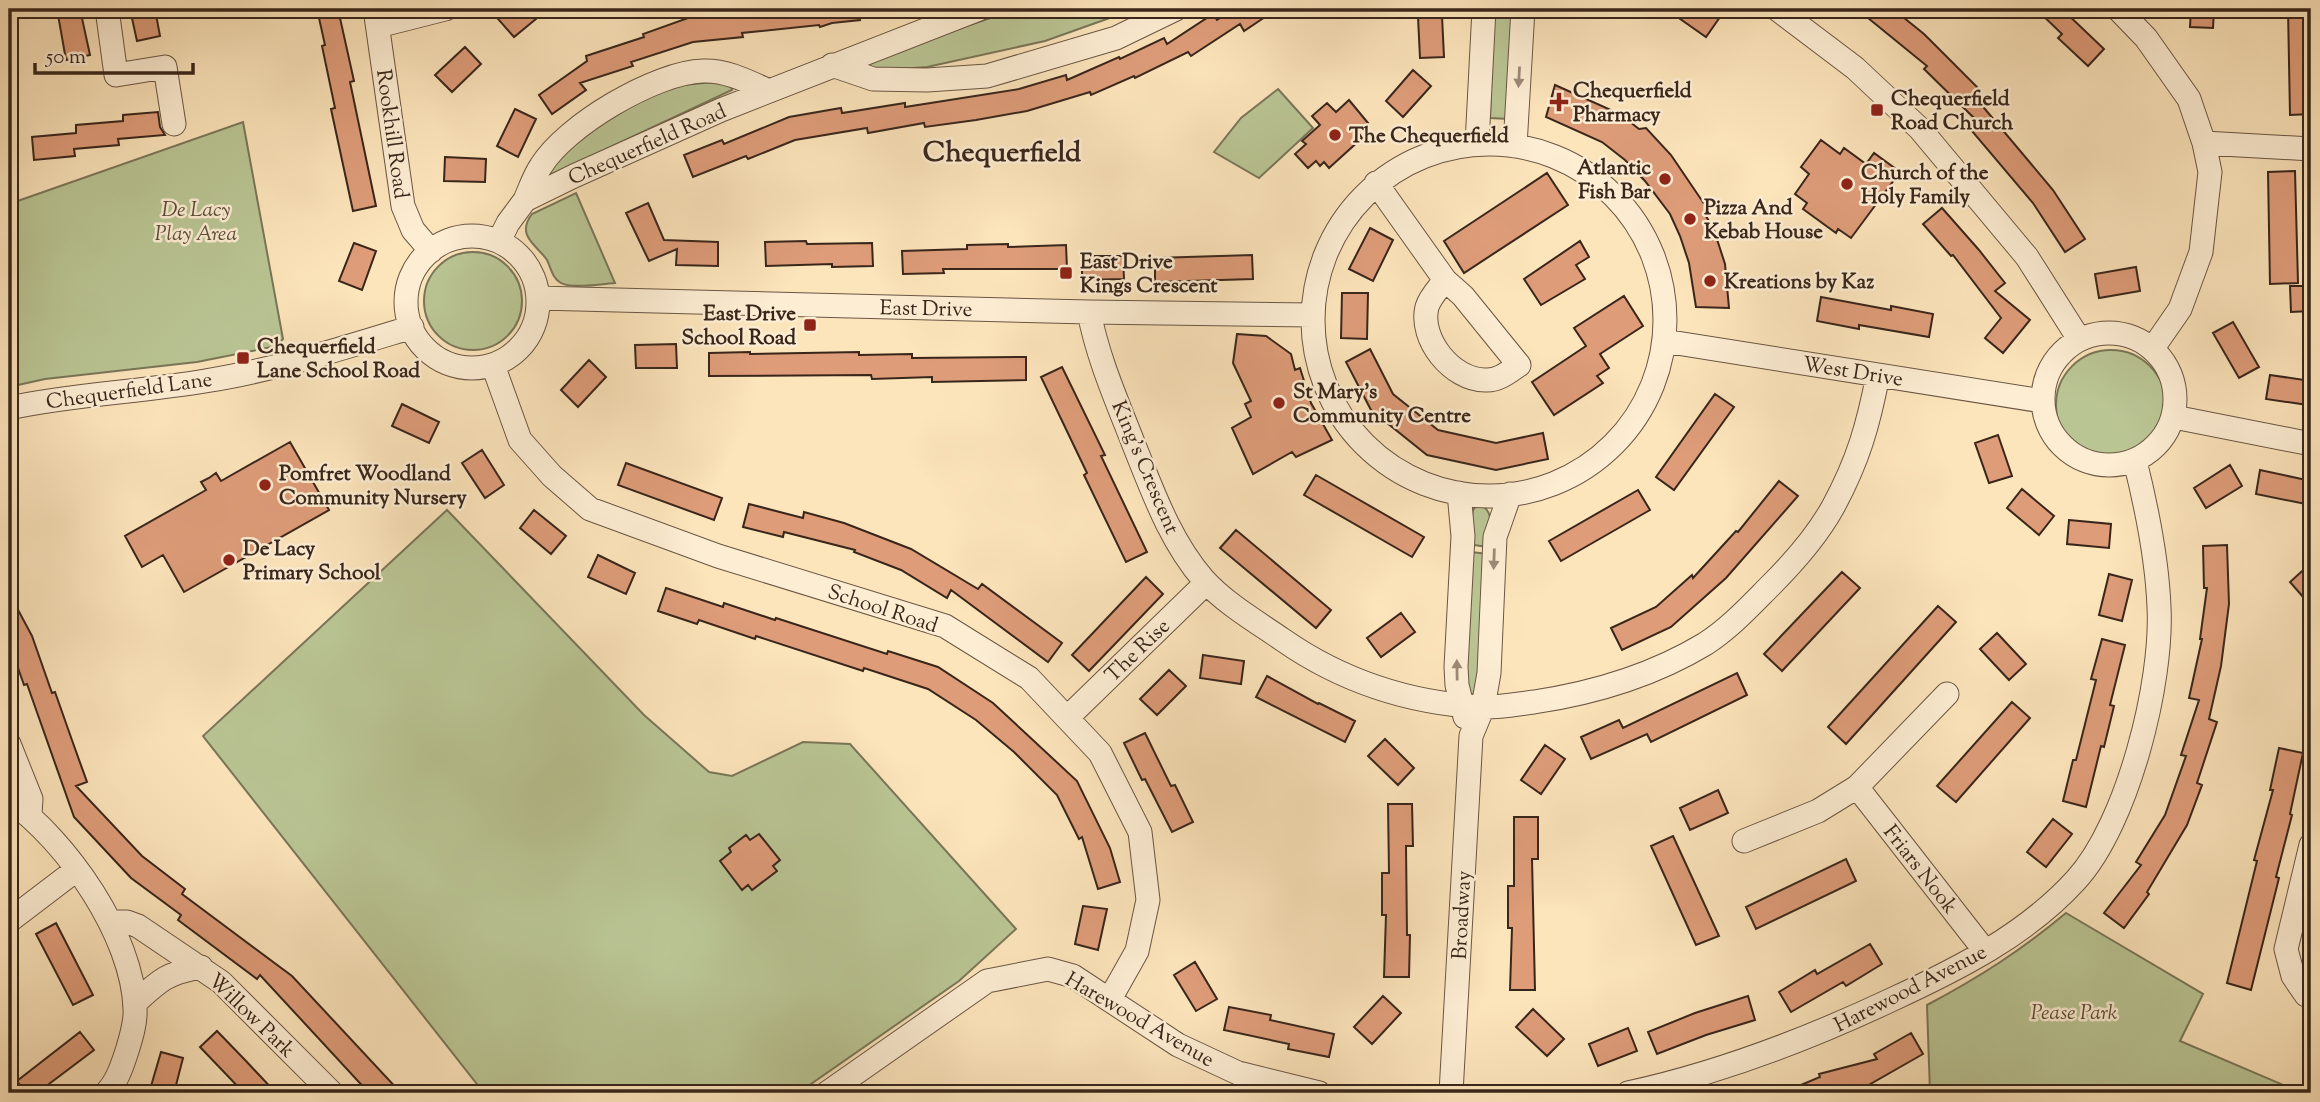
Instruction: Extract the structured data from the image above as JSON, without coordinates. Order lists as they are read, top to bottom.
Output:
{
  "streets": {
    "street": [
      "Rookhill Road",
      "Chequerfield Road",
      "East Drive",
      "West Drive",
      "Chequerfield Lane",
      "King's Crescent",
      "School Road",
      "The Rise",
      "Friars Nook",
      "Broadway",
      "Harewood Avenue",
      "Willow Park"
    ]
  },
  "crossings": [
    ["Rookhill Road", "Chequerfield Road"],
    ["Rookhill Road", "East Drive"],
    ["Rookhill Road", "Chequerfield Lane"],
    ["Rookhill Road", "School Road"],
    ["Chequerfield Road", "East Drive"],
    ["Chequerfield Road", "Chequerfield Lane"],
    ["Chequerfield Road", "School Road"],
    ["East Drive", "Chequerfield Lane"],
    ["East Drive", "King's Crescent"],
    ["East Drive", "School Road"],
    ["West Drive", "King's Crescent"],
    ["West Drive", "Harewood Avenue"],
    ["Chequerfield Lane", "School Road"],
    ["King's Crescent", "The Rise"],
    ["King's Crescent", "Broadway"],
    ["School Road", "The Rise"],
    ["School Road", "Harewood Avenue"],
    ["Friars Nook", "Harewood Avenue"]
  ],
  "districts": ["Chequerfield"],
  "parks": ["De Lacy Play Area", "Pease Park"],
  "places": {
    "health": ["Chequerfield Pharmacy"],
    "transit": [
      "Chequerfield Road Church",
      "East Drive Kings Crescent",
      "East Drive School Road",
      "Chequerfield Lane School Road"
    ],
    "other": [
      "The Chequerfield",
      "Atlantic Fish Bar",
      "Church of the Holy Family",
      "Pizza And Kebab House",
      "Kreations by Kaz",
      "St Mary's Community Centre",
      "Pomfret Woodland Community Nursery",
      "De Lacy Primary School"
    ]
  },
  "scale_bar": "50 m"
}
